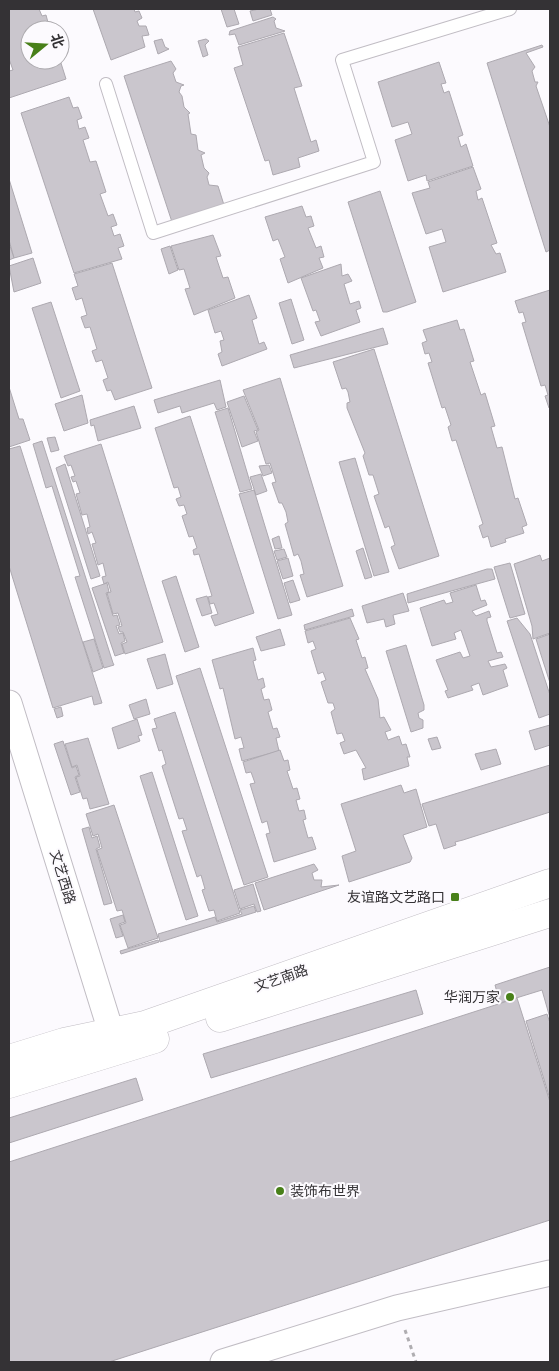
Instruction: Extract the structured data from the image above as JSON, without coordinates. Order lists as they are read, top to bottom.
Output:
{
  "streets": {
    "main road": ["文艺南路"],
    "street": ["文艺西路"]
  },
  "crossings": [
    ["文艺西路", "文艺南路"]
  ],
  "places": {
    "transit": ["友谊路文艺路口"],
    "other": ["华润万家", "装饰布世界"]
  },
  "north": "right"
}
